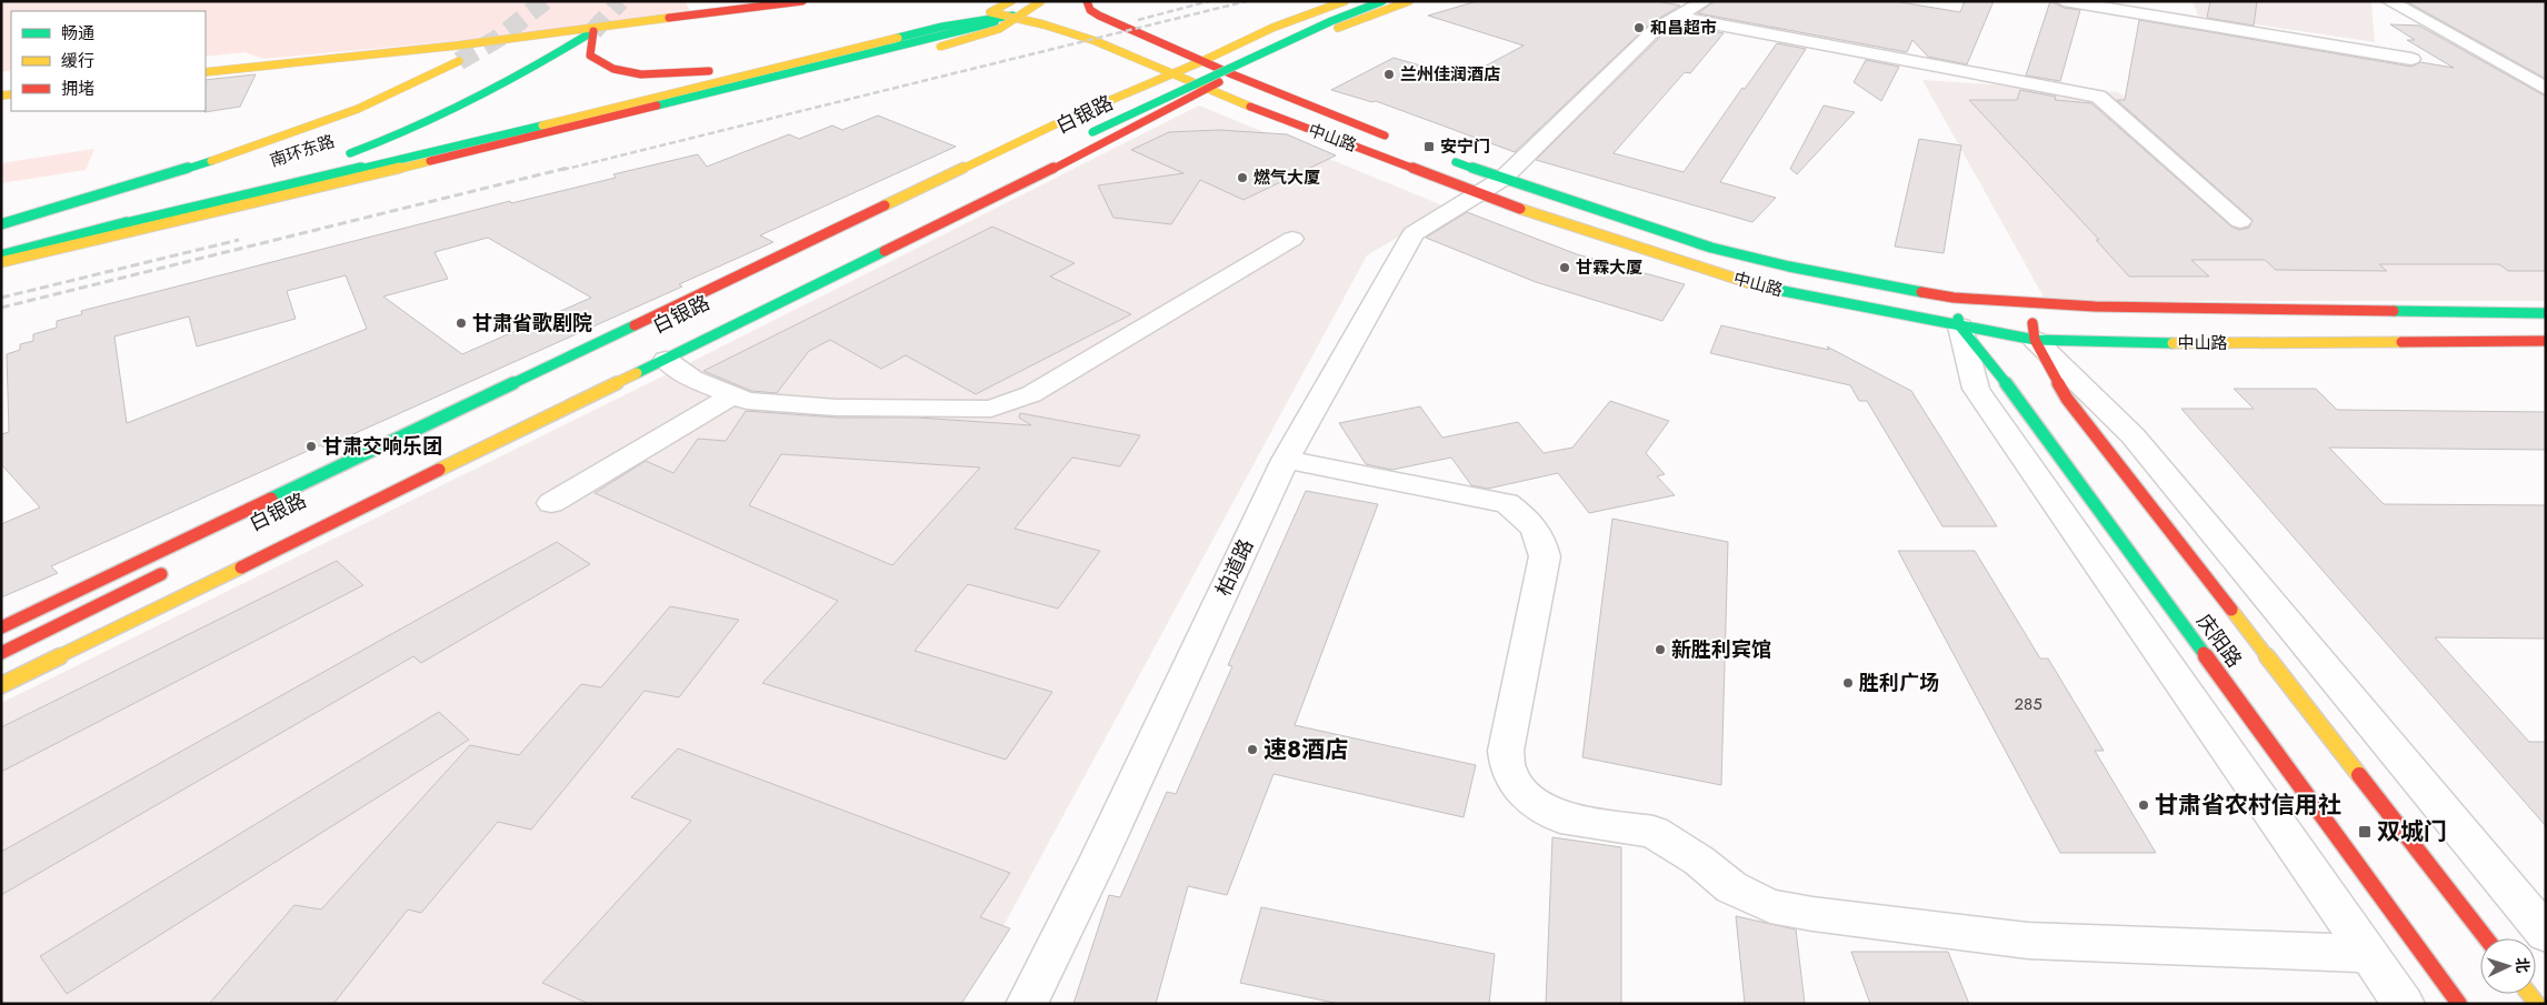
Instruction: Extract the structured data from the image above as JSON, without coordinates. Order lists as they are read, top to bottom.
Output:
{
  "streets": {
    "main road": [
      "白银路",
      "中山路",
      "南环东路",
      "庆阳路"
    ],
    "street": ["柏道路"]
  },
  "crossings": [
    ["中山路", "南环东路"],
    ["中山路", "柏道路"],
    ["中山路", "庆阳路"]
  ],
  "places": {
    "other": [
      "和昌超市",
      "兰州佳润酒店",
      "燃气大厦",
      "甘霖大厦",
      "甘肃省歌剧院",
      "甘肃交响乐团",
      "新胜利宾馆",
      "胜利广场",
      "速8酒店",
      "甘肃省农村信用社"
    ],
    "transit": ["安宁门", "双城门"]
  },
  "house_numbers": ["285"],
  "legend": ["畅通", "缓行", "拥堵"],
  "north": "right"
}
